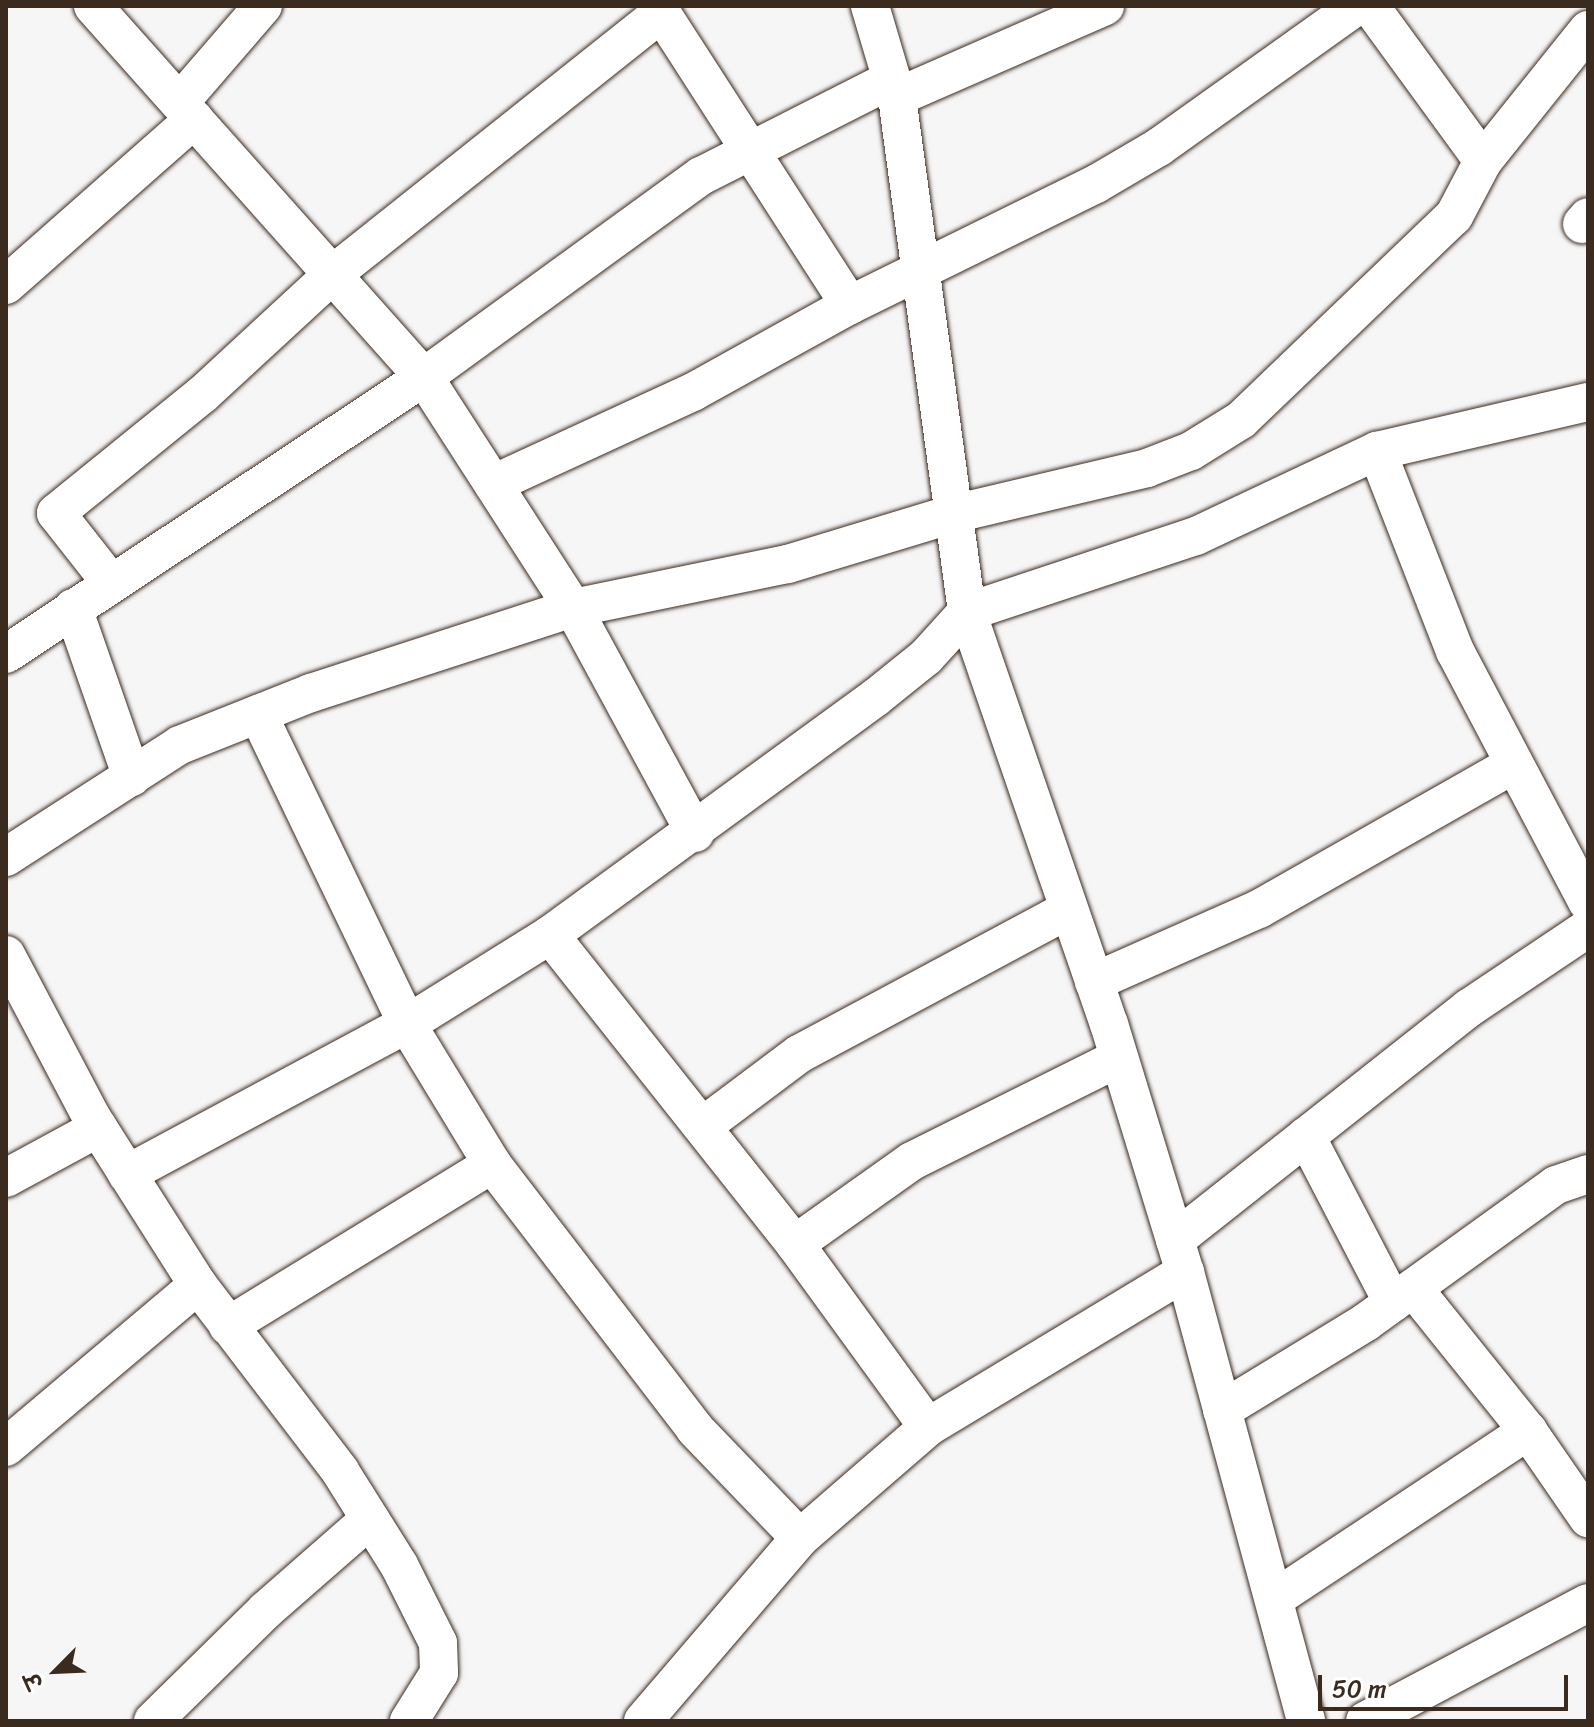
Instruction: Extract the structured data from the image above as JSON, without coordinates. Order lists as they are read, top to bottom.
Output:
{
  "scale_bar": "50 m",
  "north": "bottom left"
}
